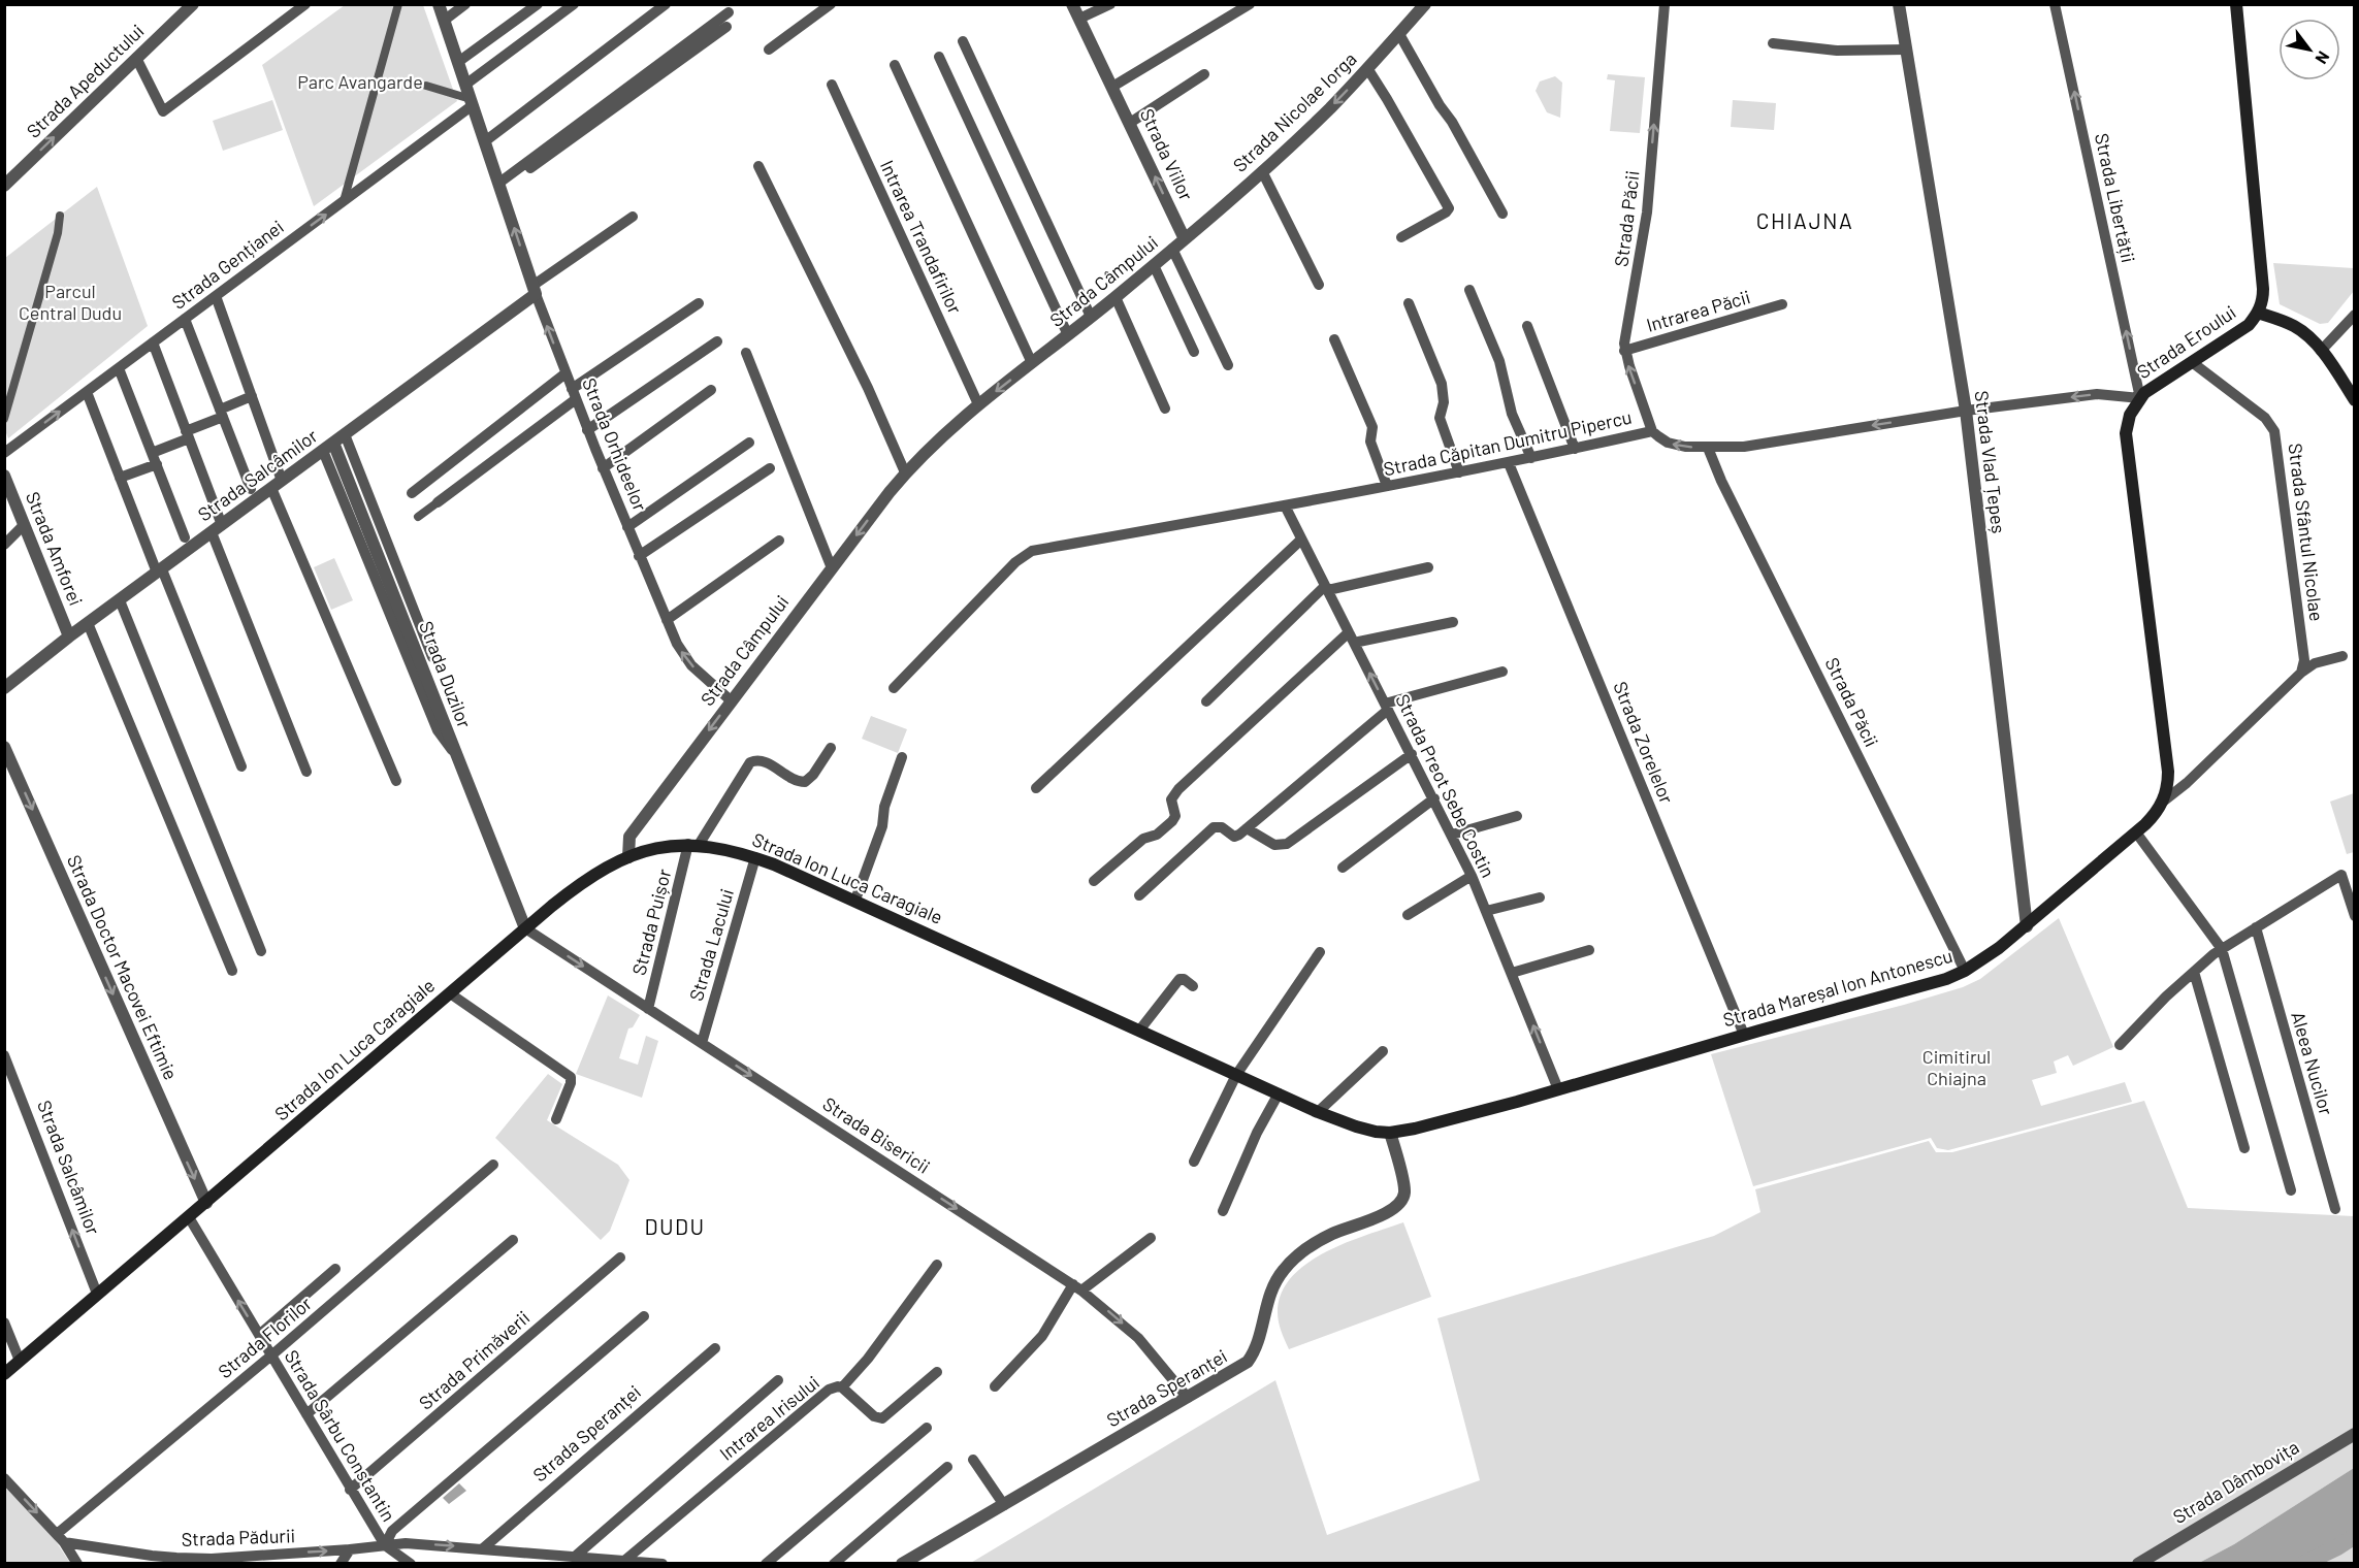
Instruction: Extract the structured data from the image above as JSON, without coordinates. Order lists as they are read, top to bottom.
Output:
{
  "streets": {
    "main road": ["Strada Eroului", "Strada Ion Luca Caragiale", "Strada Mareșal Ion Antonescu"],
    "street": [
      "Strada Apeductului",
      "Strada Nicolae Iorga",
      "Strada Viilor",
      "Strada Libertății",
      "Strada Păcii",
      "Intrarea Trandafirilor",
      "Strada Gențianei",
      "Strada Câmpului",
      "Intrarea Păcii",
      "Strada Căpitan Dumitru Pipercu",
      "Strada Orhideelor",
      "Strada Vlad Țepeș",
      "Strada Salcâmilor",
      "Strada Sfântul Nicolae",
      "Strada Amforei",
      "Strada Duzilor",
      "Strada Zorelelor",
      "Strada Preot Sebe Costin",
      "Strada Puișor",
      "Strada Lacului",
      "Strada Doctor Macovei Eftimie",
      "Aleea Nucilor",
      "Strada Bisericii",
      "Strada Florilor",
      "Strada Primăverii",
      "Strada Speranței",
      "Intrarea Irisului",
      "Strada Sârbu Constantin",
      "Strada Dâmbovița",
      "Strada Pădurii"
    ]
  },
  "crossings": [
    ["Strada Nicolae Iorga", "Strada Viilor"],
    ["Strada Nicolae Iorga", "Strada Câmpului"],
    ["Strada Viilor", "Strada Câmpului"],
    ["Strada Libertății", "Strada Eroului"],
    ["Strada Libertății", "Strada Căpitan Dumitru Pipercu"],
    ["Strada Păcii", "Intrarea Păcii"],
    ["Strada Păcii", "Strada Căpitan Dumitru Pipercu"],
    ["Strada Păcii", "Strada Mareșal Ion Antonescu"],
    ["Intrarea Trandafirilor", "Strada Câmpului"],
    ["Strada Gențianei", "Strada Orhideelor"],
    ["Strada Câmpului", "Strada Orhideelor"],
    ["Strada Câmpului", "Strada Ion Luca Caragiale"],
    ["Strada Eroului", "Strada Căpitan Dumitru Pipercu"],
    ["Strada Eroului", "Strada Sfântul Nicolae"],
    ["Strada Eroului", "Strada Mareșal Ion Antonescu"],
    ["Strada Căpitan Dumitru Pipercu", "Strada Vlad Țepeș"],
    ["Strada Căpitan Dumitru Pipercu", "Strada Zorelelor"],
    ["Strada Căpitan Dumitru Pipercu", "Strada Preot Sebe Costin"],
    ["Strada Orhideelor", "Strada Salcâmilor"],
    ["Strada Vlad Țepeș", "Strada Mareșal Ion Antonescu"],
    ["Strada Salcâmilor", "Strada Amforei"],
    ["Strada Salcâmilor", "Strada Duzilor"],
    ["Strada Salcâmilor", "Strada Ion Luca Caragiale"],
    ["Strada Duzilor", "Strada Ion Luca Caragiale"],
    ["Strada Duzilor", "Strada Bisericii"],
    ["Strada Zorelelor", "Strada Mareșal Ion Antonescu"],
    ["Strada Preot Sebe Costin", "Strada Ion Luca Caragiale"],
    ["Strada Preot Sebe Costin", "Strada Mareșal Ion Antonescu"],
    ["Strada Ion Luca Caragiale", "Strada Puișor"],
    ["Strada Ion Luca Caragiale", "Strada Lacului"],
    ["Strada Ion Luca Caragiale", "Strada Doctor Macovei Eftimie"],
    ["Strada Ion Luca Caragiale", "Strada Mareșal Ion Antonescu"],
    ["Strada Ion Luca Caragiale", "Strada Bisericii"],
    ["Strada Ion Luca Caragiale", "Strada Speranței"],
    ["Strada Ion Luca Caragiale", "Strada Sârbu Constantin"],
    ["Strada Puișor", "Strada Bisericii"],
    ["Strada Lacului", "Strada Bisericii"],
    ["Strada Bisericii", "Strada Speranței"],
    ["Strada Florilor", "Strada Sârbu Constantin"],
    ["Strada Florilor", "Strada Pădurii"],
    ["Strada Primăverii", "Strada Sârbu Constantin"],
    ["Strada Sârbu Constantin", "Strada Pădurii"]
  ],
  "one_way": [
    "Strada Apeductului",
    "Strada Nicolae Iorga",
    "Strada Viilor",
    "Strada Libertății",
    "Strada Păcii",
    "Strada Gențianei",
    "Strada Câmpului",
    "Strada Căpitan Dumitru Pipercu",
    "Strada Orhideelor",
    "Strada Doctor Macovei Eftimie",
    "Strada Bisericii",
    "Strada Sârbu Constantin",
    "Strada Pădurii"
  ],
  "districts": ["CHIAJNA", "DUDU"],
  "parks": ["Parc Avangarde", "Parcul Central Dudu", "Cimitirul Chiajna"],
  "north": "bottom right"
}
